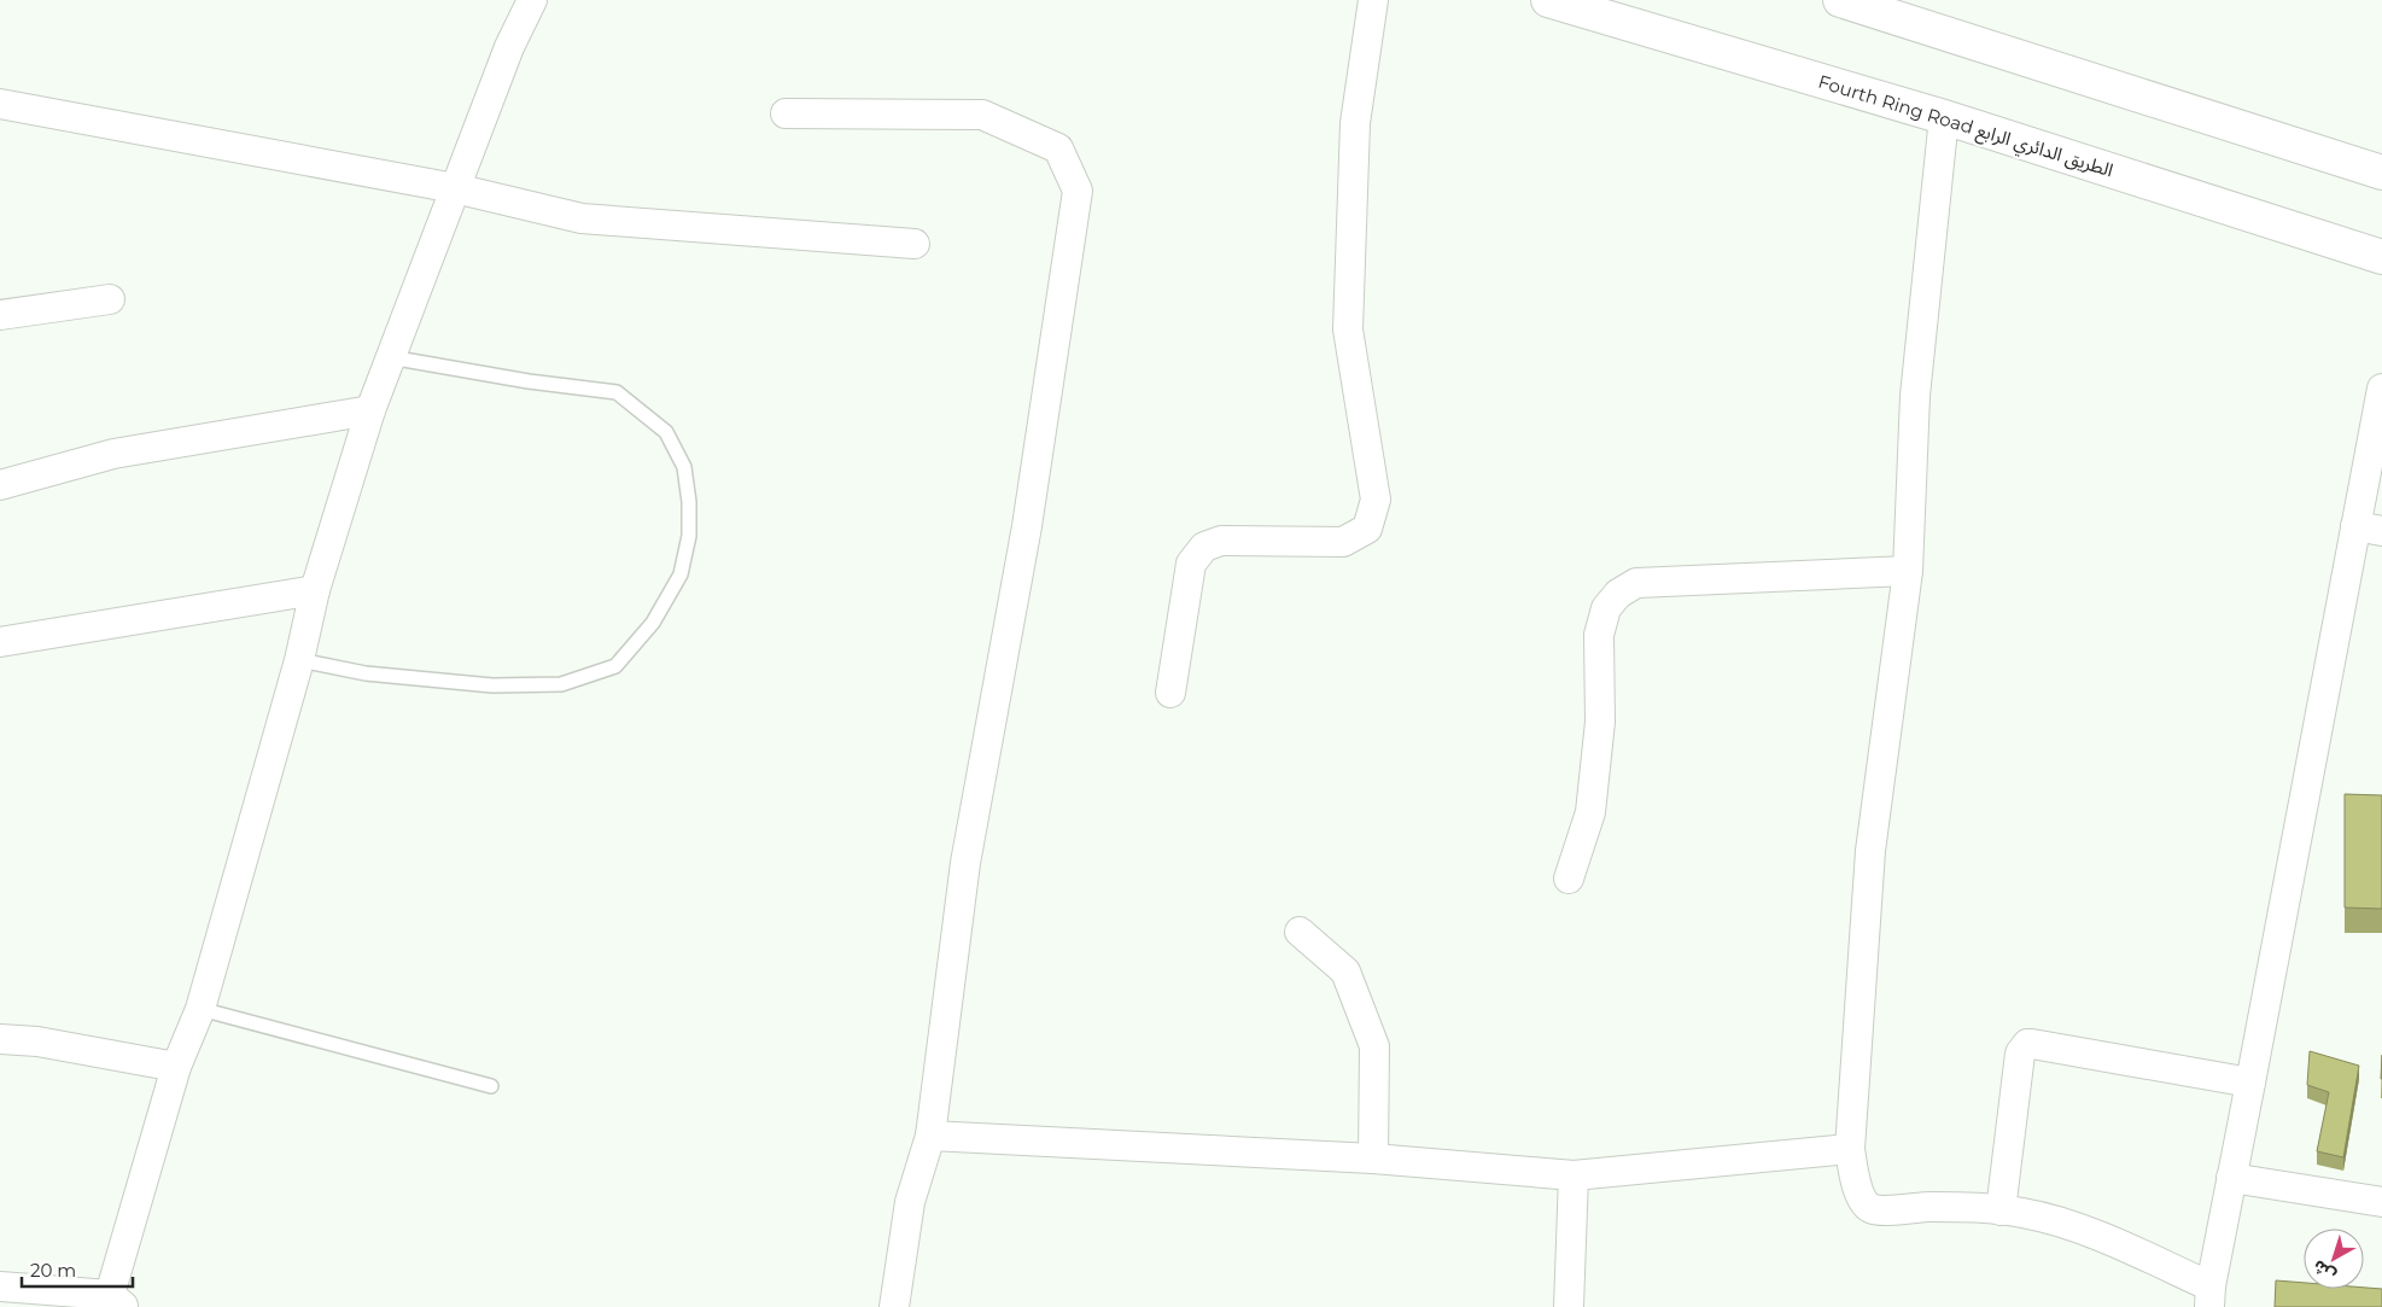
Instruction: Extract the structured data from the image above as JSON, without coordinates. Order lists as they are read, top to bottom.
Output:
{
  "streets": {
    "main road": ["Fourth Ring Road الطريق الدائري الرابع"]
  },
  "scale_bar": "20 m",
  "north": "bottom left"
}
